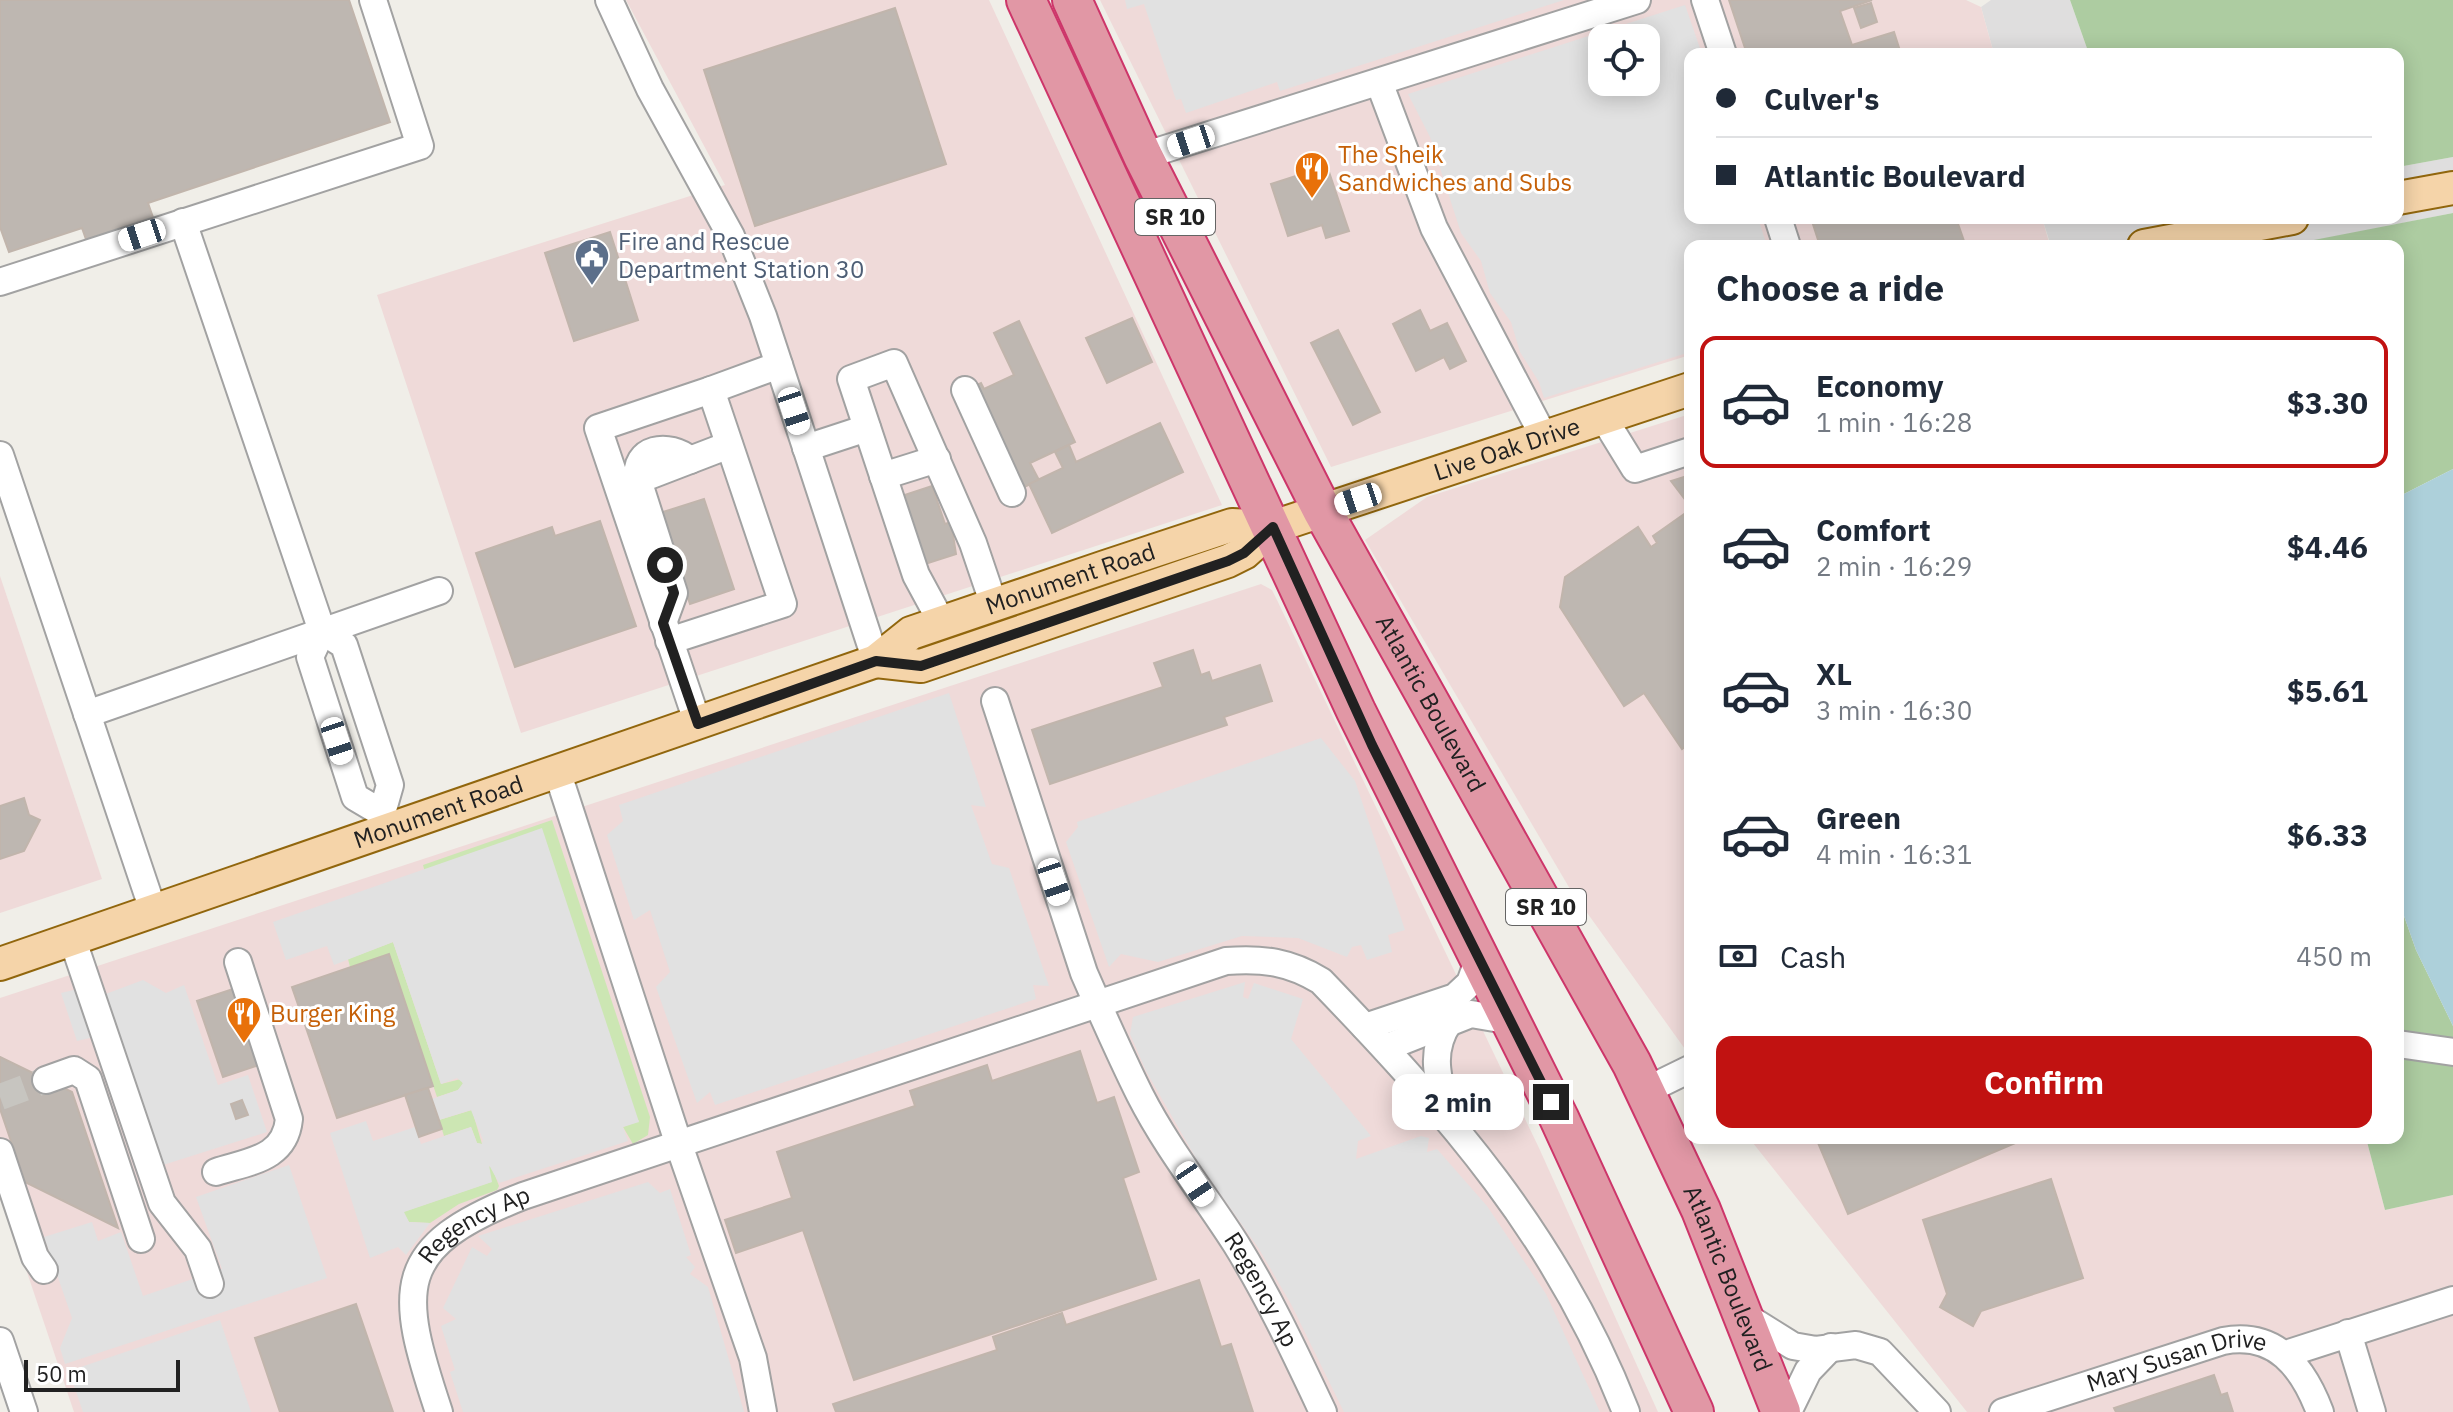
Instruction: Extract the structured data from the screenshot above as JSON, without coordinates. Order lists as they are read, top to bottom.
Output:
{
  "streets": {
    "highway": ["SR 10", "Atlantic Boulevard"],
    "main road": ["Live Oak Drive", "Monument Road"],
    "street": ["Regency Ap", "Mary Susan Drive"]
  },
  "crossings": [
    ["SR 10", "Monument Road"],
    ["Live Oak Drive", "Monument Road"],
    ["Live Oak Drive", "Atlantic Boulevard"],
    ["Monument Road", "Atlantic Boulevard"]
  ],
  "places": {
    "restaurant": ["The Sheik Sandwiches and Subs", "Burger King"],
    "public building": ["Fire and Rescue Department Station 30"]
  },
  "scale_bar": "50 m",
  "page": {
    "banner": ["Culver's", "Atlantic Boulevard"],
    "heading": "Choose a ride",
    "list": [
      {
        "name": "Economy",
        "note": "1 min · 16:28",
        "value": "$3.30"
      },
      {
        "name": "Comfort",
        "note": "2 min · 16:29",
        "value": "$4.46"
      },
      {
        "name": "XL",
        "note": "3 min · 16:30",
        "value": "$5.61"
      },
      {
        "name": "Green",
        "note": "4 min · 16:31",
        "value": "$6.33"
      }
    ],
    "pay": ["Cash", "450 m"],
    "buttons": "Confirm",
    "bubble": "2 min",
    "scale": "50 m"
  }
}
